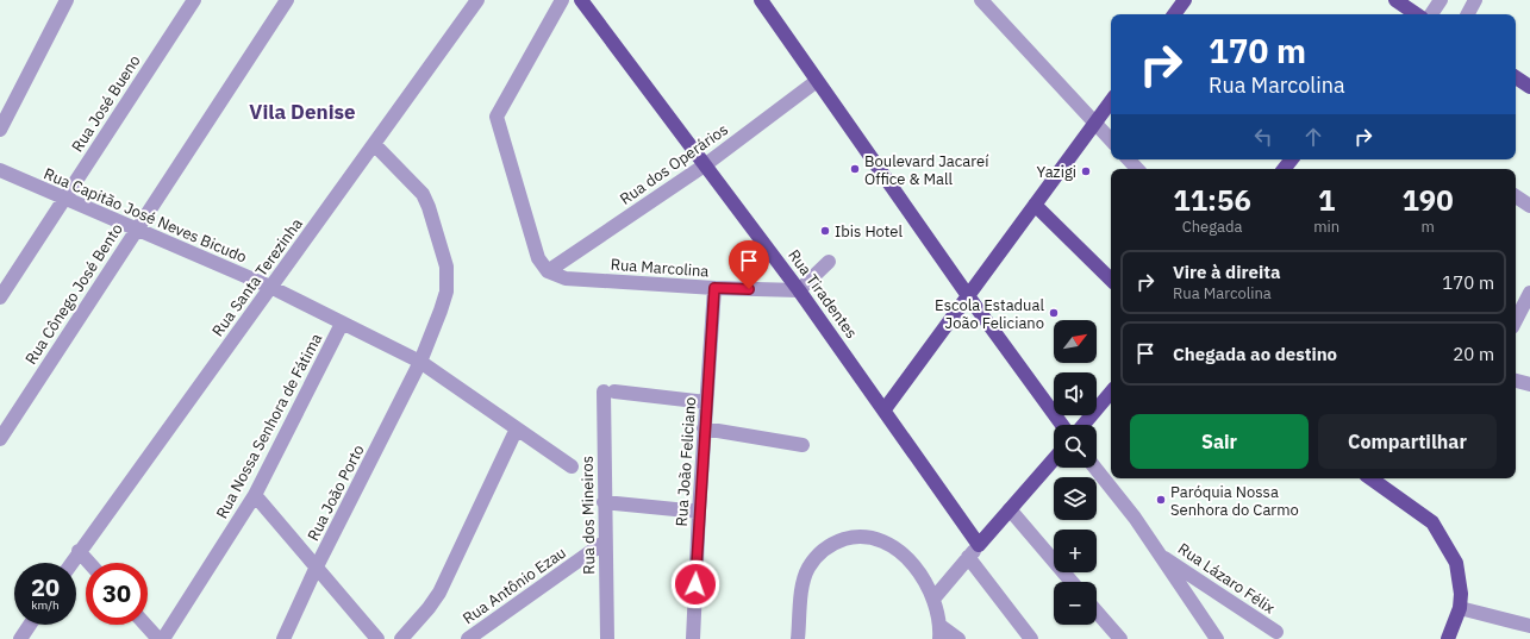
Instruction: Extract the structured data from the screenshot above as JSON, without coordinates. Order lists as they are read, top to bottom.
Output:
{
  "streets": {
    "main road": ["Rua Tiradentes"],
    "street": [
      "Rua José Bueno",
      "Rua dos Operários",
      "Rua Capitão José Neves Bicudo",
      "Rua Marcolina",
      "Rua Santa Terezinha",
      "Rua Cônego José Bento",
      "Rua Nossa Senhora de Fátima",
      "Rua João Feliciano",
      "Rua João Porto",
      "Rua dos Mineiros",
      "Rua Lázaro Félix",
      "Rua Antônio Ezau"
    ]
  },
  "crossings": [
    ["Rua José Bueno", "Rua Capitão José Neves Bicudo"],
    ["Rua dos Operários", "Rua Marcolina"],
    ["Rua dos Operários", "Rua Tiradentes"],
    ["Rua Capitão José Neves Bicudo", "Rua Santa Terezinha"],
    ["Rua Capitão José Neves Bicudo", "Rua Cônego José Bento"],
    ["Rua Capitão José Neves Bicudo", "Rua Nossa Senhora de Fátima"],
    ["Rua Capitão José Neves Bicudo", "Rua João Porto"],
    ["Rua Marcolina", "Rua Tiradentes"],
    ["Rua Marcolina", "Rua João Feliciano"],
    ["Rua Santa Terezinha", "Rua João Porto"],
    ["Rua João Feliciano", "Rua dos Mineiros"],
    ["Rua dos Mineiros", "Rua Antônio Ezau"]
  ],
  "districts": ["Vila Denise"],
  "places": [
    "Boulevard Jacareí Office & Mall",
    "Yazigi",
    "Ibis Hotel",
    "Escola Estadual João Feliciano",
    "Paróquia Nossa Senhora do Carmo"
  ],
  "north": "top right",
  "page": {
    "turn": ["170 m", "Rua Marcolina"],
    "eta": [
      "11:56",
      "Chegada",
      "1",
      "min",
      "190",
      "m"
    ],
    "list": [
      {
        "name": "Vire à direita",
        "note": "Rua Marcolina",
        "value": "170 m"
      },
      {
        "name": "Chegada ao destino",
        "value": "20 m"
      }
    ],
    "map_buttons": ["+", "−"],
    "buttons": ["Sair", "Compartilhar"],
    "speed": "20 km/h",
    "limit": "30"
  }
}
